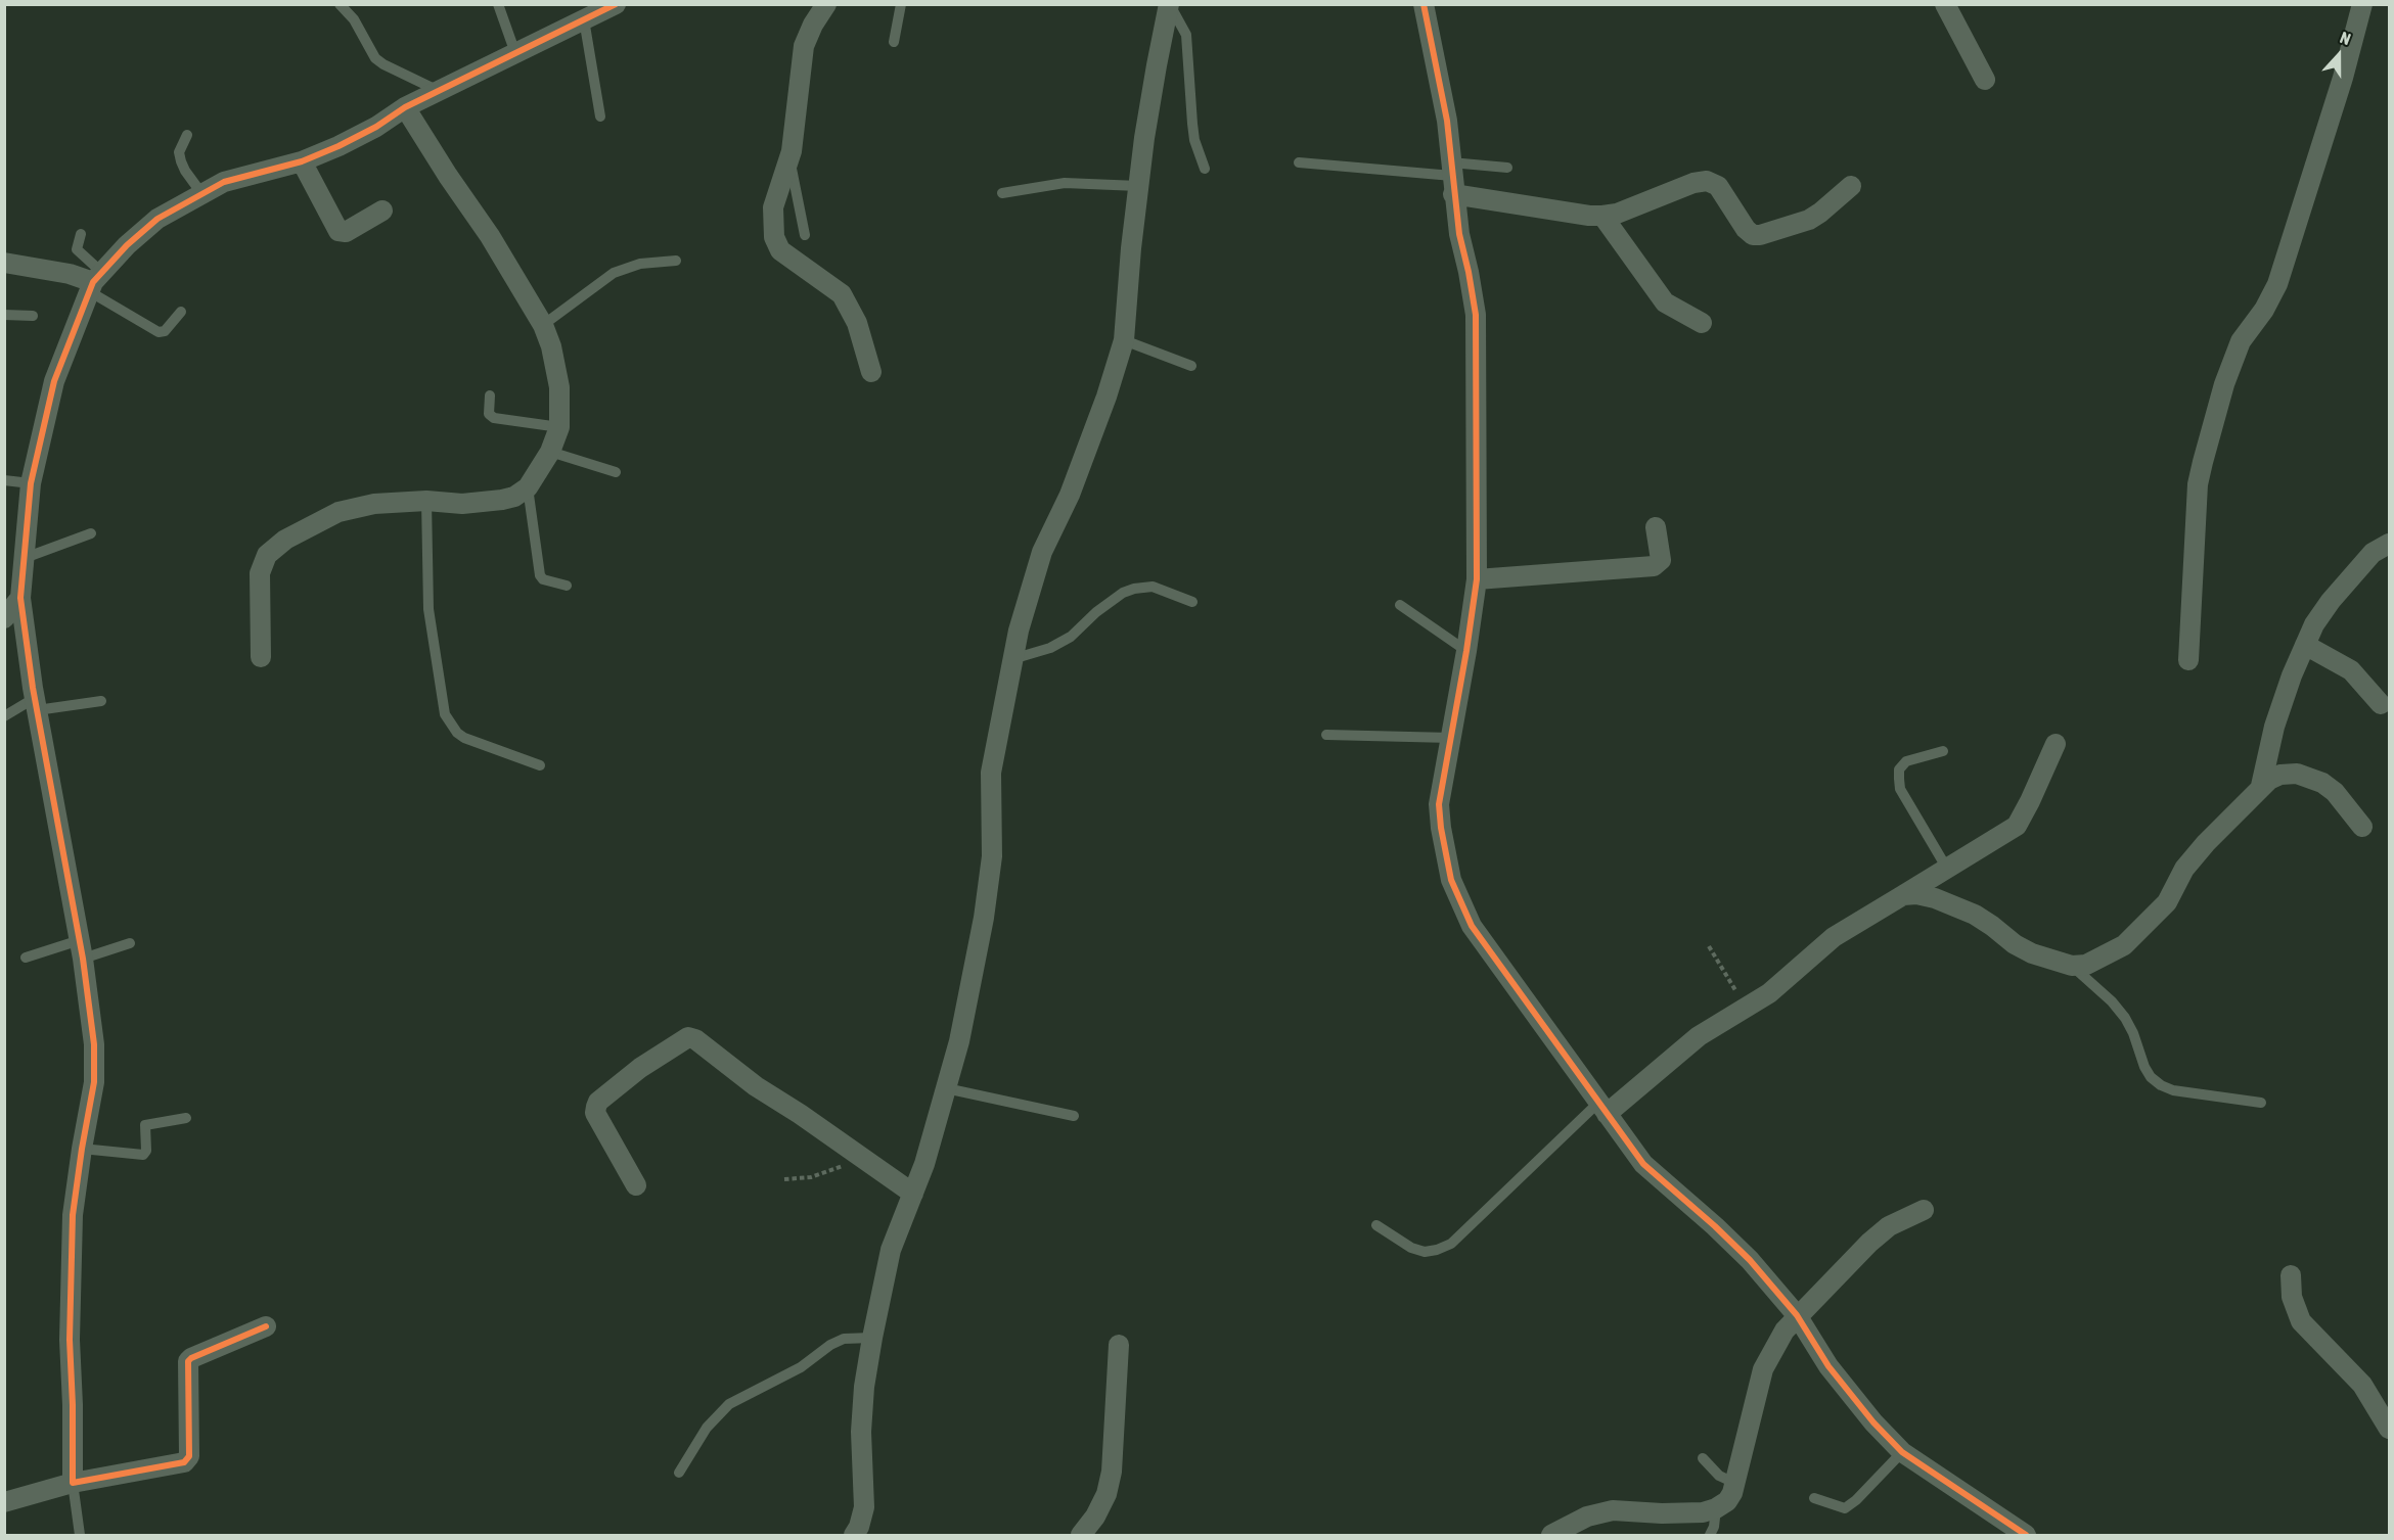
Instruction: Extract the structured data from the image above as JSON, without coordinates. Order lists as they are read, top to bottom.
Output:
{
  "north": "top"
}
